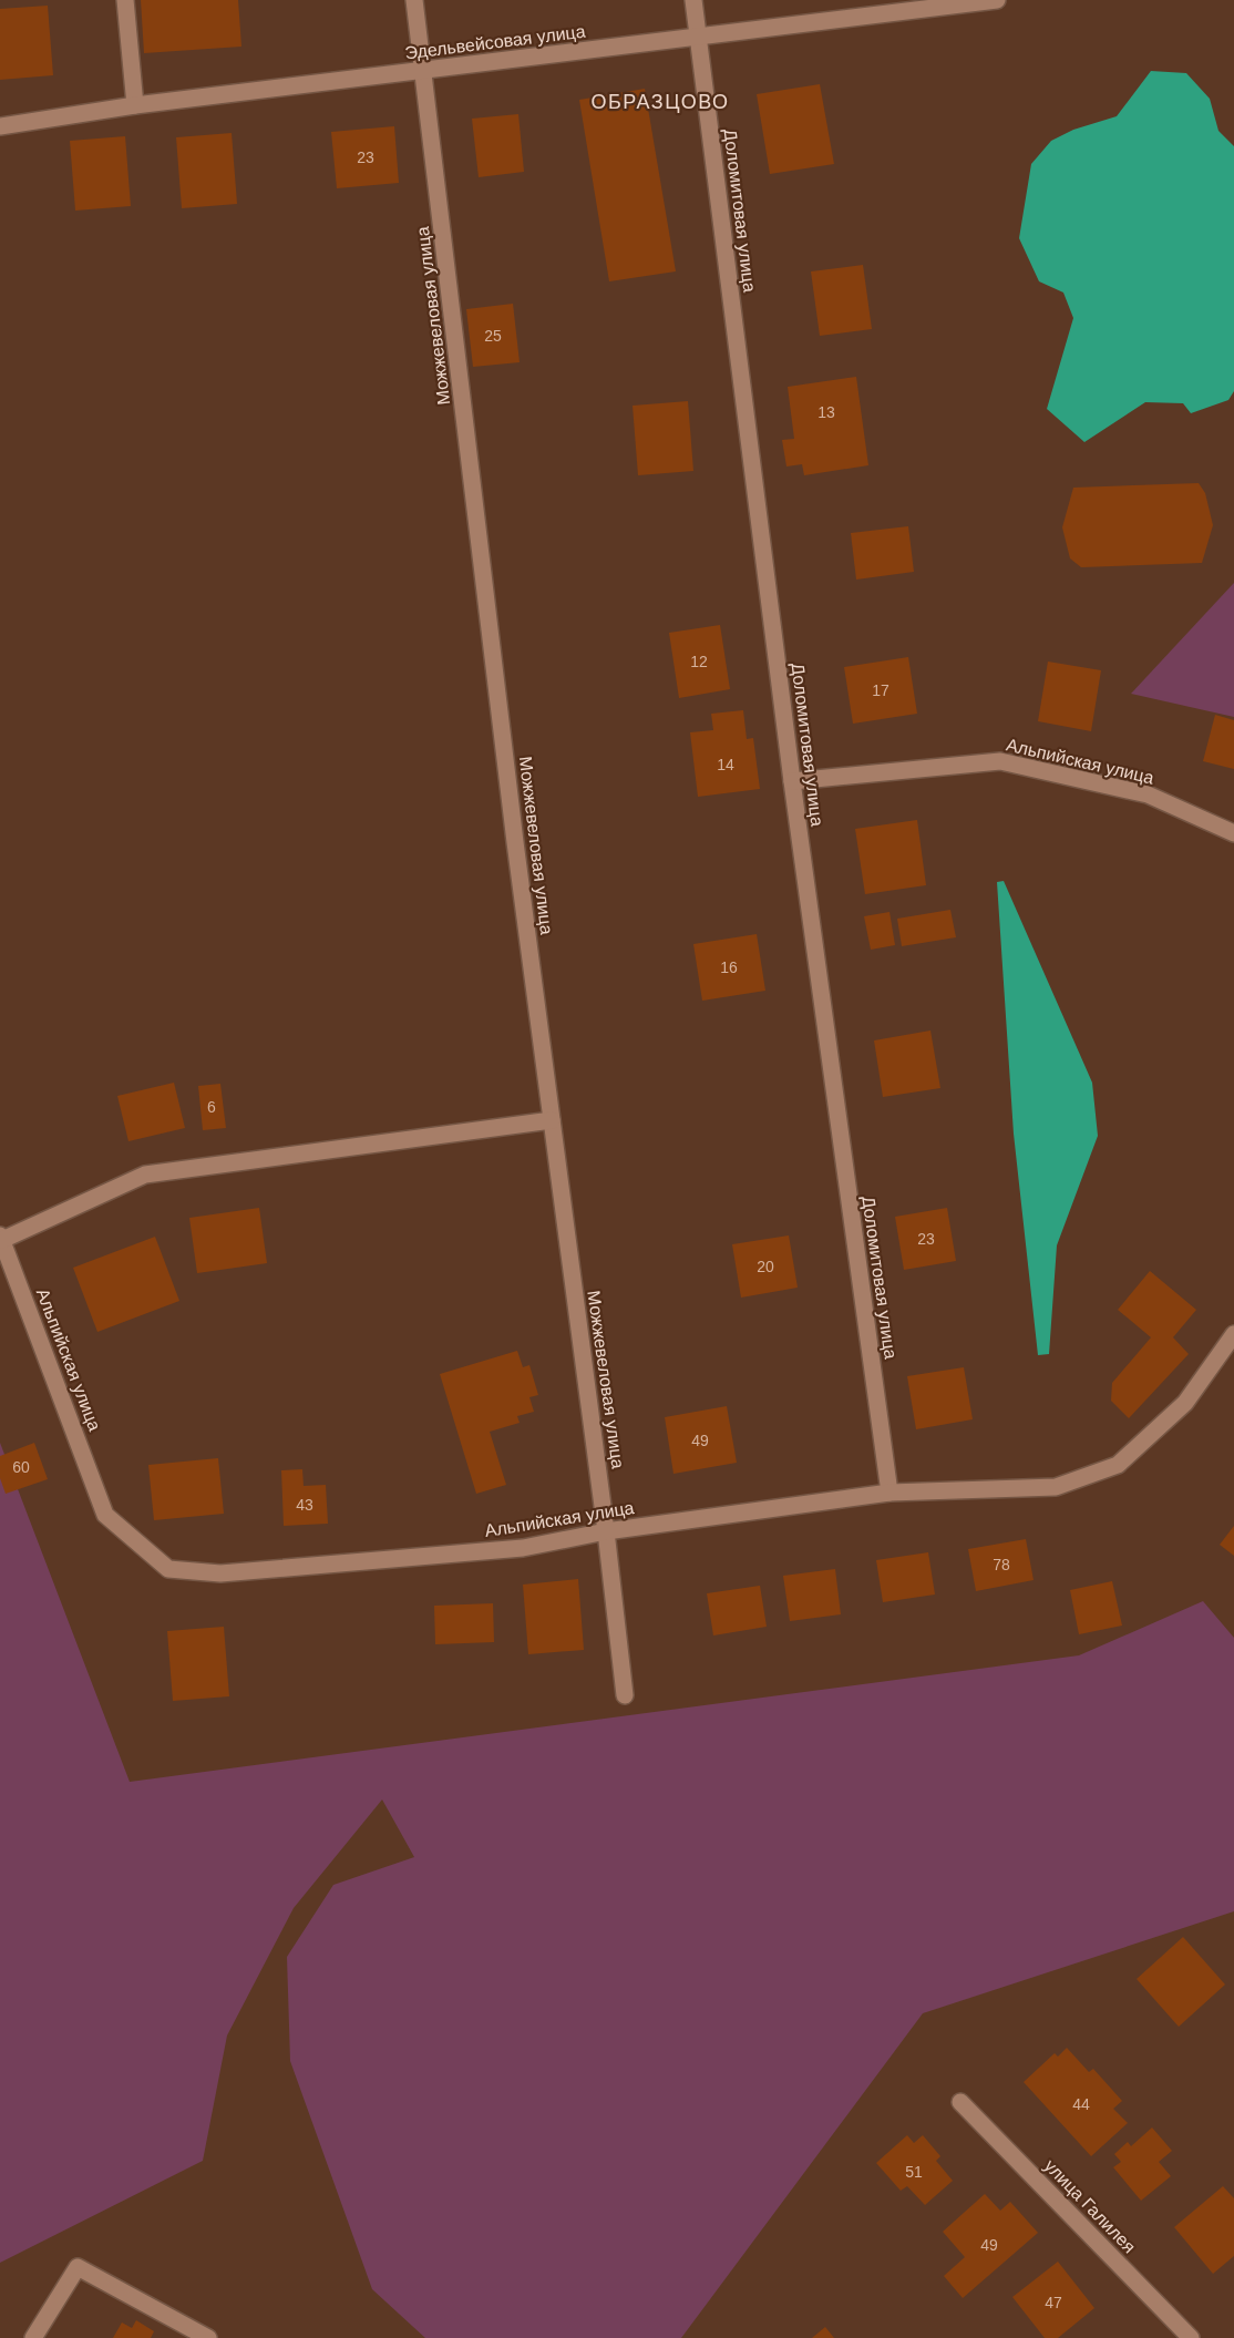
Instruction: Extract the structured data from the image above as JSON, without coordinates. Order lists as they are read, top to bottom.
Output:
{
  "streets": {
    "street": [
      "Эдельвейсовая улица",
      "Доломитовая улица",
      "Можжевеловая улица",
      "Альпийская улица",
      "улица Галилея"
    ]
  },
  "crossings": [
    ["Эдельвейсовая улица", "Доломитовая улица"],
    ["Эдельвейсовая улица", "Можжевеловая улица"],
    ["Доломитовая улица", "Альпийская улица"],
    ["Можжевеловая улица", "Альпийская улица"]
  ],
  "districts": ["ОБРАЗЦОВО"],
  "house_numbers": [
    "23",
    "25",
    "13",
    "12",
    "17",
    "14",
    "16",
    "6",
    "23",
    "20",
    "49",
    "60",
    "43",
    "78",
    "44",
    "51",
    "49",
    "47"
  ]
}
